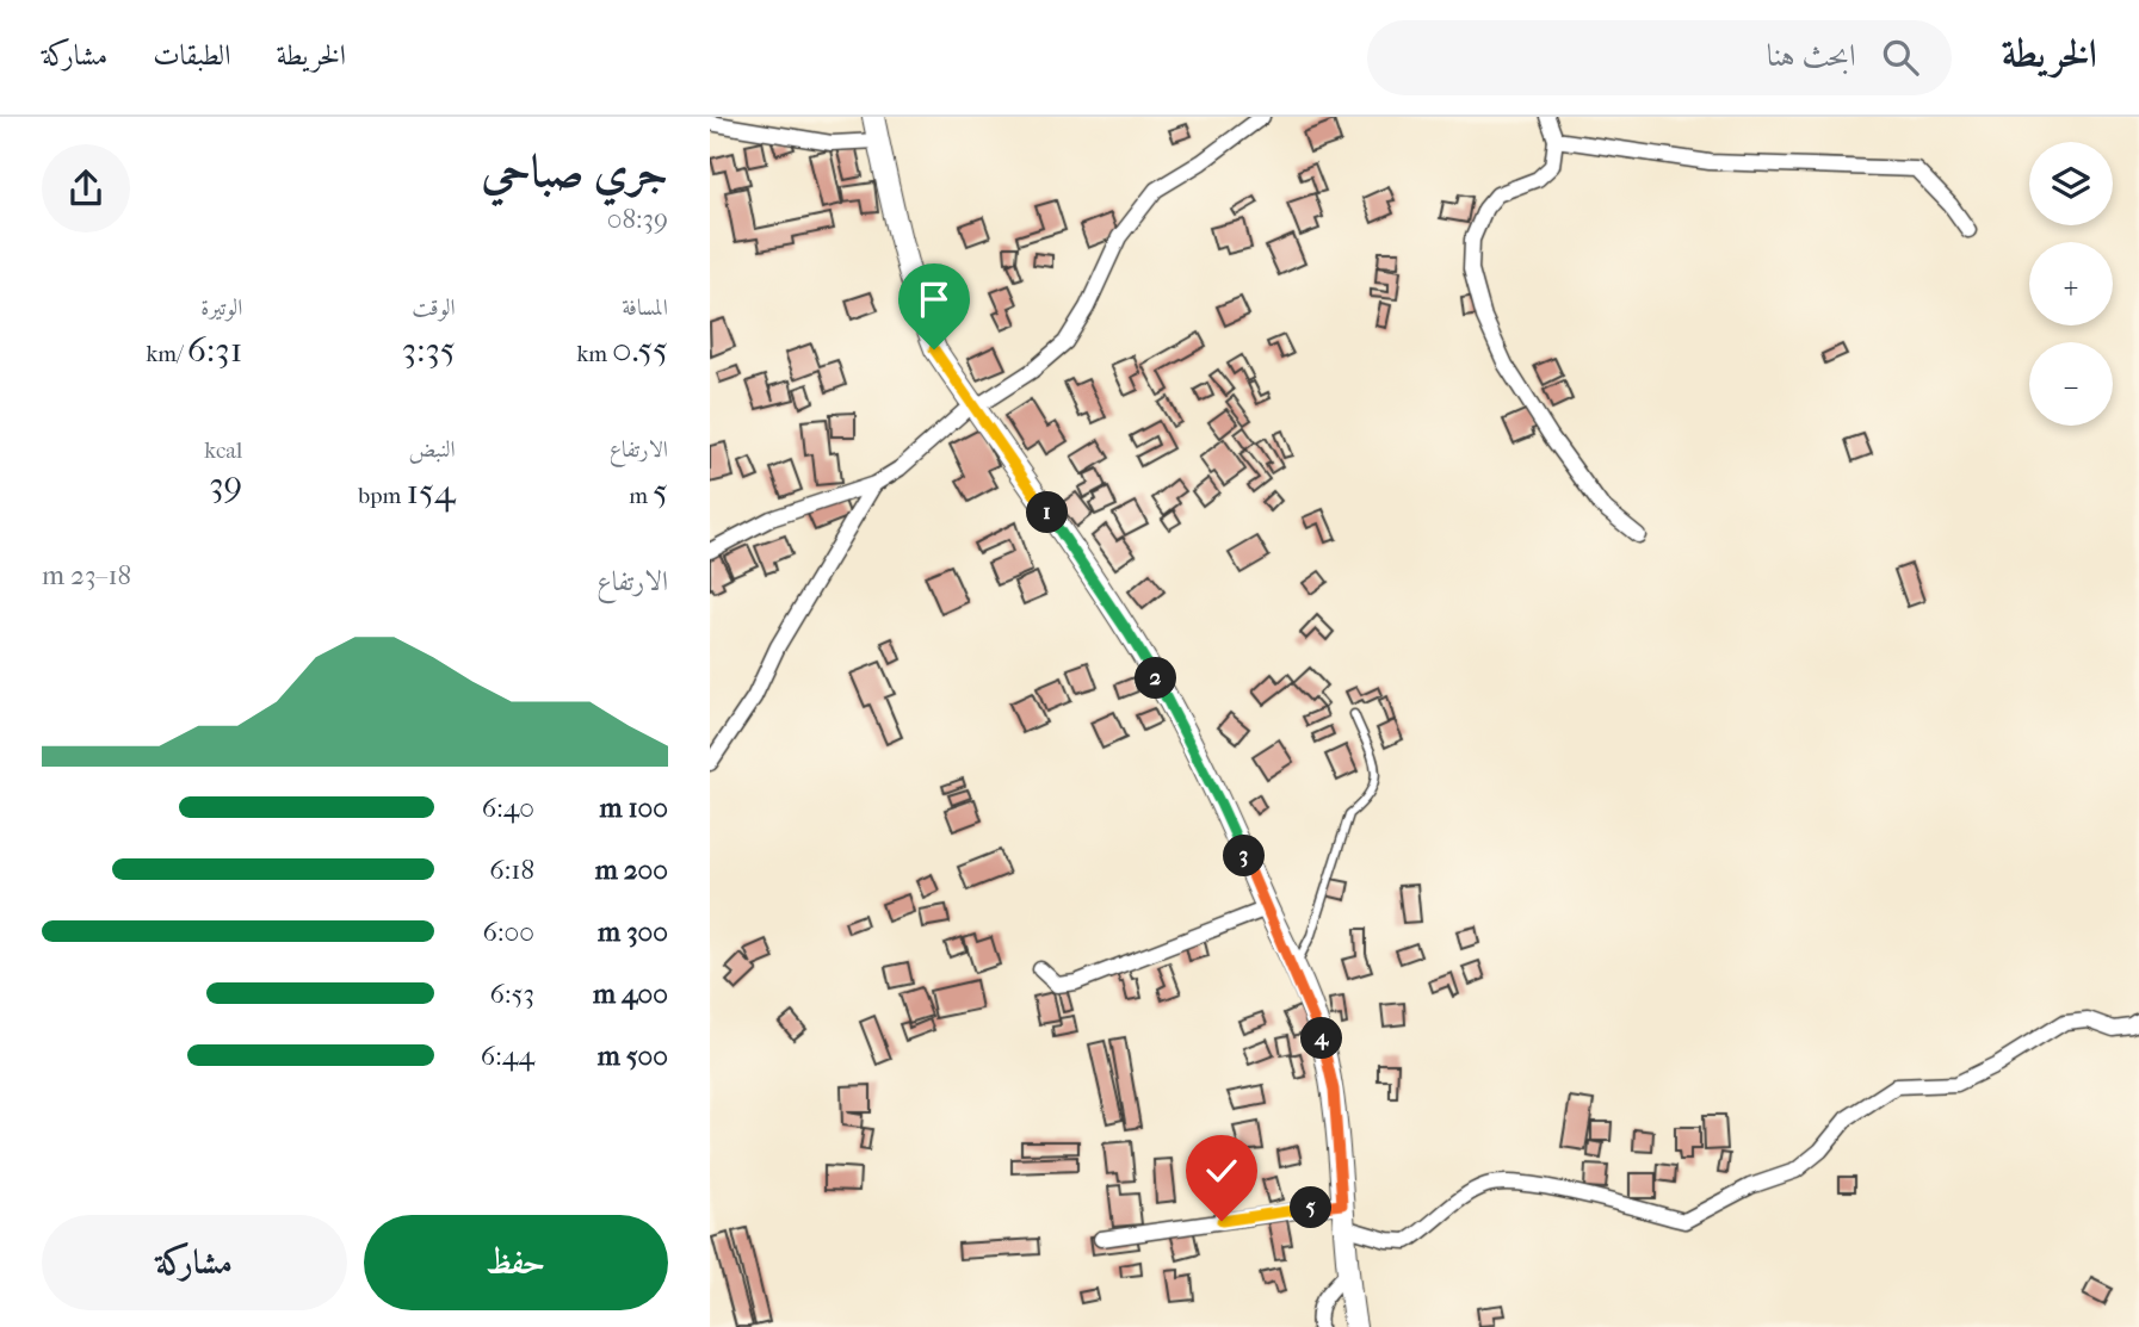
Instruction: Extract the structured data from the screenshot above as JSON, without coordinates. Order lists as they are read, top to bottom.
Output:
{
  "page": {
    "header": "الخريطة",
    "search": "ابحث هنا",
    "nav": ["الخريطة", "الطبقات", "مشاركة"],
    "heading": ["جري صباحي", "08:39"],
    "map_buttons": ["+", "−"],
    "stats": [
      ["المسافة", "0.55 km"],
      ["الوقت", "3:35"],
      ["الوتيرة", "6:31 /km"],
      ["الارتفاع", "5 m"],
      ["النبض", "154 bpm"],
      ["kcal", "39"]
    ],
    "pins": [
      "1",
      "2",
      "3",
      "4",
      "5"
    ],
    "chart": ["الارتفاع", "18–23 m"],
    "list": [
      {
        "name": "100 m",
        "note": "6:40"
      },
      {
        "name": "200 m",
        "note": "6:18"
      },
      {
        "name": "300 m",
        "note": "6:00"
      },
      {
        "name": "400 m",
        "note": "6:53"
      },
      {
        "name": "500 m",
        "note": "6:44"
      }
    ],
    "buttons": ["حفظ", "مشاركة"]
  }
}
